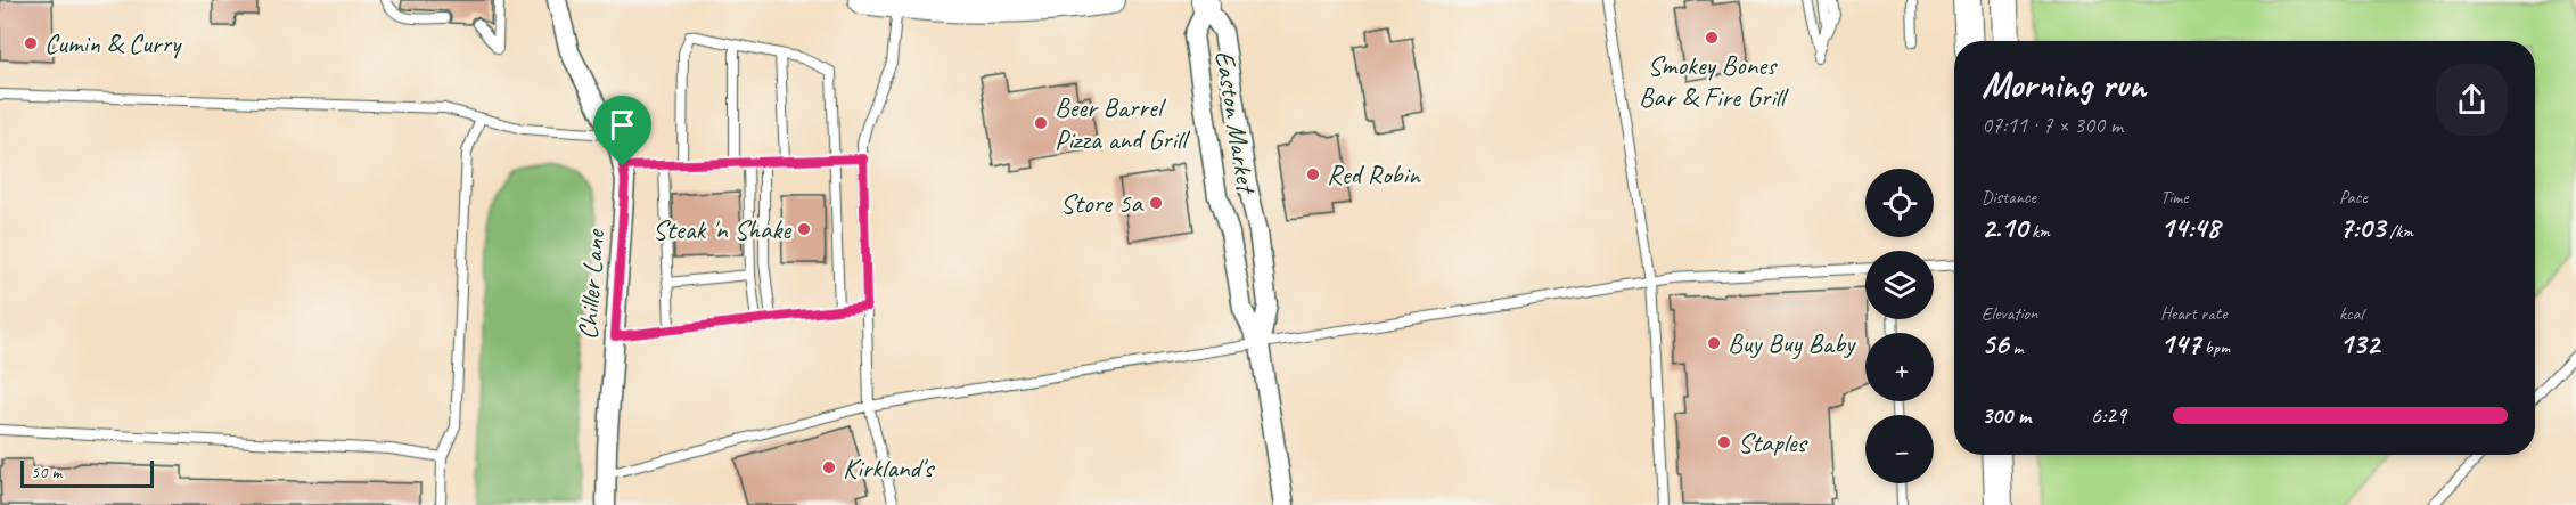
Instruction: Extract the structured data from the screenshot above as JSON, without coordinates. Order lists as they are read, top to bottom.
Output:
{
  "streets": {
    "street": ["Easton Market", "Chiller Lane"]
  },
  "places": [
    "Smokey Bones Bar & Fire Grill",
    "Cumin & Curry",
    "Beer Barrel Pizza and Grill",
    "Red Robin",
    "Store 5a",
    "Steak 'n Shake",
    "Buy Buy Baby",
    "Staples",
    "Kirkland's"
  ],
  "scale_bar": "50 m",
  "page": {
    "heading": ["Morning run", "07:11 · 7 × 300 m"],
    "stats": [
      ["Distance", "2.10 km"],
      ["Time", "14:48"],
      ["Pace", "7:03 /km"],
      ["Elevation", "56 m"],
      ["Heart rate", "147 bpm"],
      ["kcal", "132"]
    ],
    "map_buttons": ["+", "−"],
    "list": [
      {
        "name": "300 m",
        "note": "6:29"
      }
    ],
    "scale": "50 m"
  }
}
